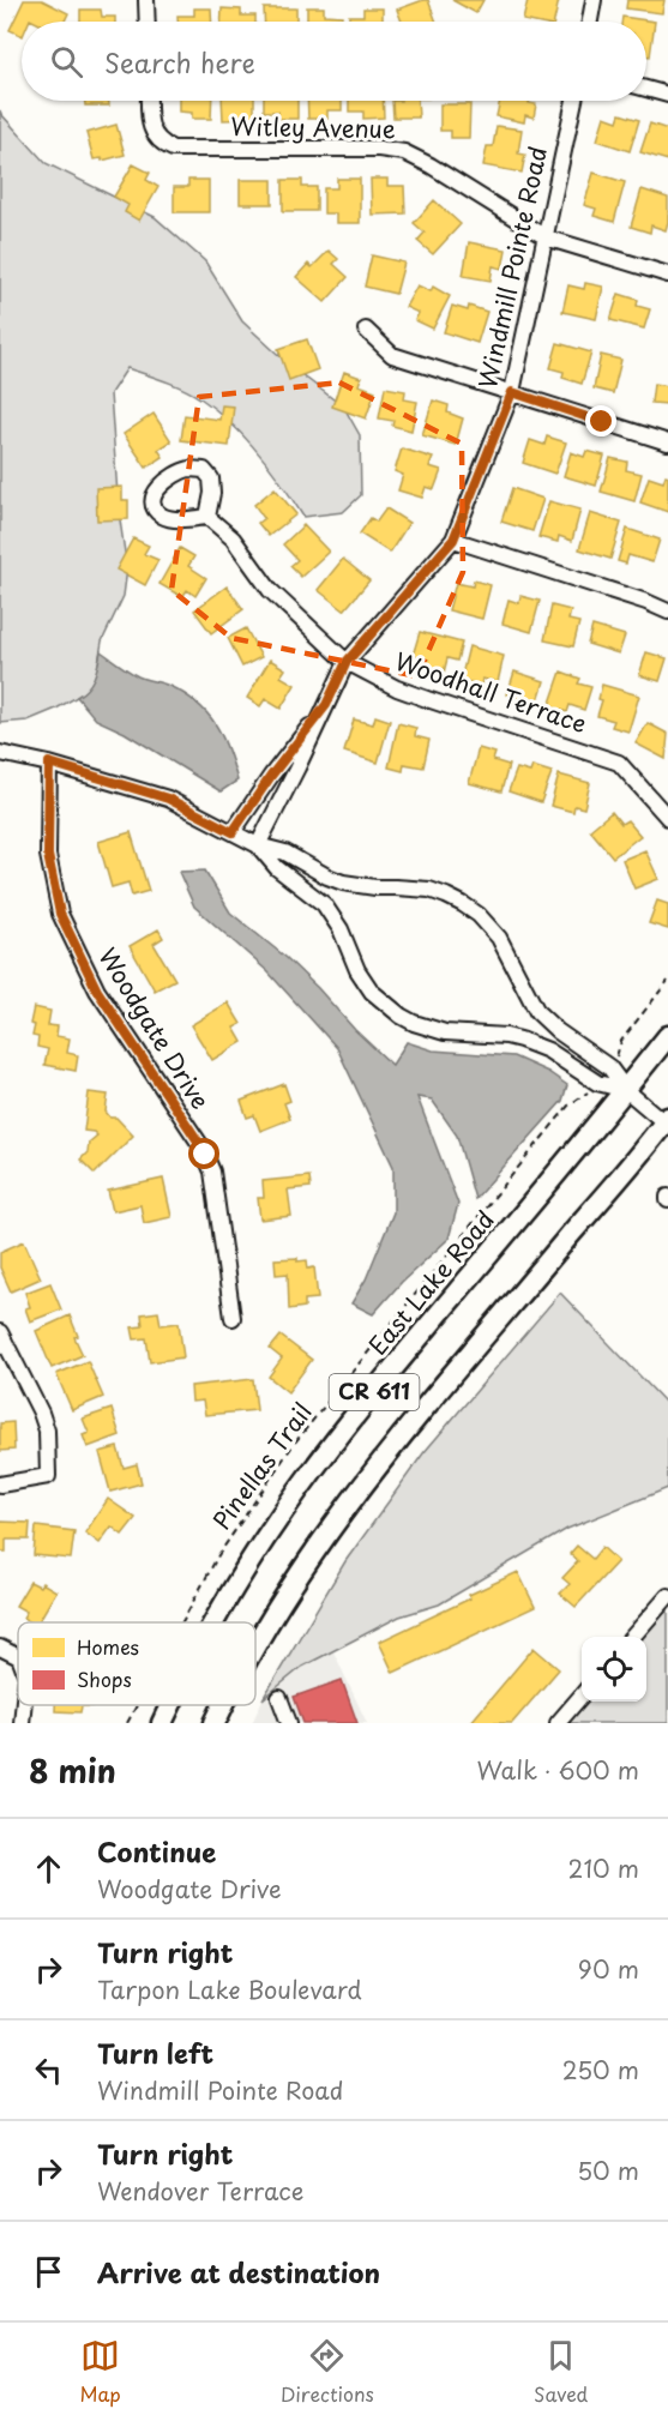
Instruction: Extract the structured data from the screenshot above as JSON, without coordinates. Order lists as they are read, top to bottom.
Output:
{
  "streets": {
    "main road": ["East Lake Road", "CR 611"],
    "street": [
      "Witley Avenue",
      "Windmill Pointe Road",
      "Woodhall Terrace",
      "Woodgate Drive"
    ],
    "path": ["Pinellas Trail"]
  },
  "crossings": [
    ["Witley Avenue", "Windmill Pointe Road"],
    ["Windmill Pointe Road", "Woodhall Terrace"]
  ],
  "legend": ["Homes", "Shops"],
  "page": {
    "search": "Search here",
    "heading": ["8 min", "Walk · 600 m"],
    "list": [
      ["Continue", "Woodgate Drive", "210 m"],
      ["Turn right", "Tarpon Lake Boulevard", "90 m"],
      ["Turn left", "Windmill Pointe Road", "250 m"],
      ["Turn right", "Wendover Terrace", "50 m"],
      "Arrive at destination"
    ],
    "nav": ["Map", "Directions", "Saved"]
  }
}
